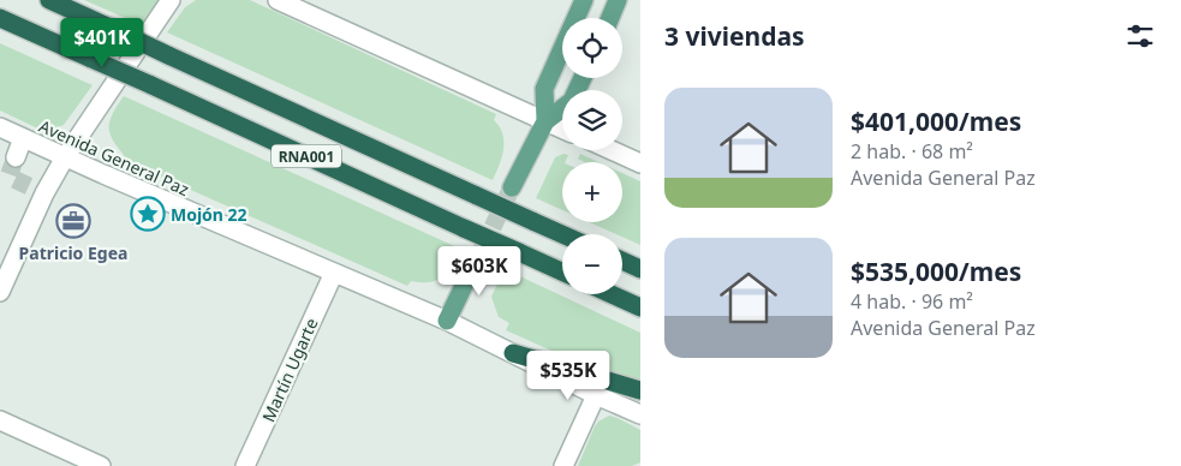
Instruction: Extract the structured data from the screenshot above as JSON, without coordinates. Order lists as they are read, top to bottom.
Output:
{
  "streets": {
    "highway": ["RNA001"],
    "street": ["Avenida General Paz", "Martín Ugarte"]
  },
  "crossings": [
    ["Avenida General Paz", "Martín Ugarte"]
  ],
  "places": {
    "place": ["Mojón 22"],
    "office": ["Patricio Egea"]
  },
  "page": {
    "heading": "3 viviendas",
    "map_buttons": ["+", "−"],
    "price": ["$401K", "$603K", "$535K"],
    "list": [
      {
        "name": "$401,000/mes",
        "note": "2 hab. · 68 m² · Avenida General Paz"
      },
      {
        "name": "$535,000/mes",
        "note": "4 hab. · 96 m² · Avenida General Paz"
      }
    ]
  }
}
